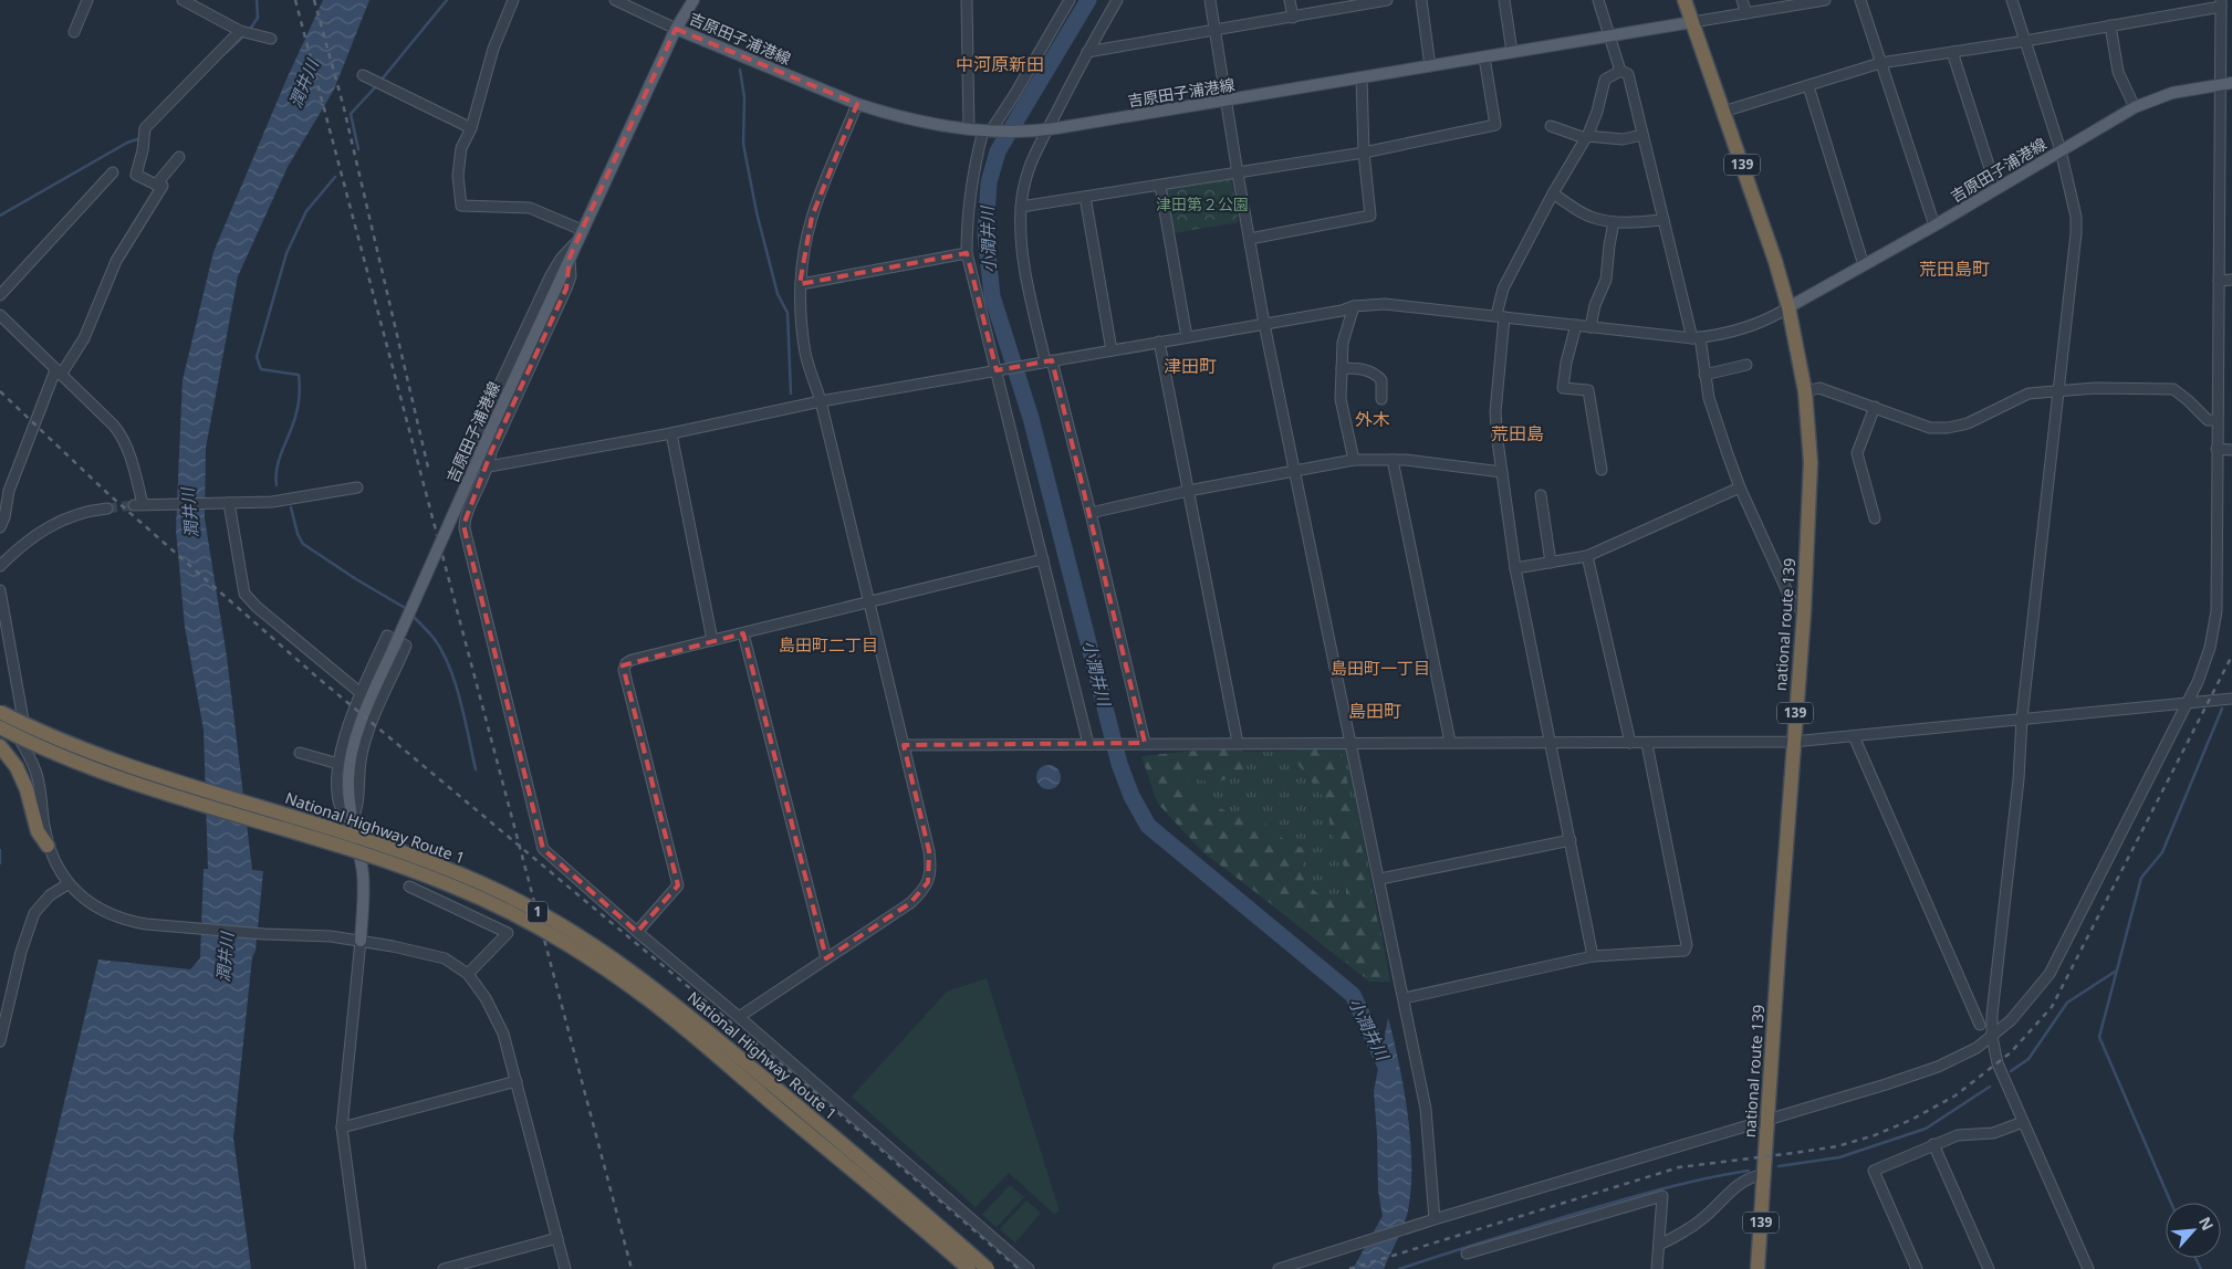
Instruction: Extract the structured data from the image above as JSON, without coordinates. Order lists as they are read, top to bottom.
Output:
{
  "streets": {
    "highway": [
      "139",
      "national route 139",
      "National Highway Route 1",
      "1"
    ],
    "main road": ["吉原田子浦港線"]
  },
  "crossings": [
    ["吉原田子浦港線", "national route 139"]
  ],
  "districts": [
    "中河原新田",
    "荒田島町",
    "津田町",
    "外木",
    "荒田島",
    "島田町二丁目",
    "島田町一丁目",
    "島田町"
  ],
  "water": ["潤井川", "小潤井川"],
  "parks": ["津田第２公園"],
  "north": "top right"
}
